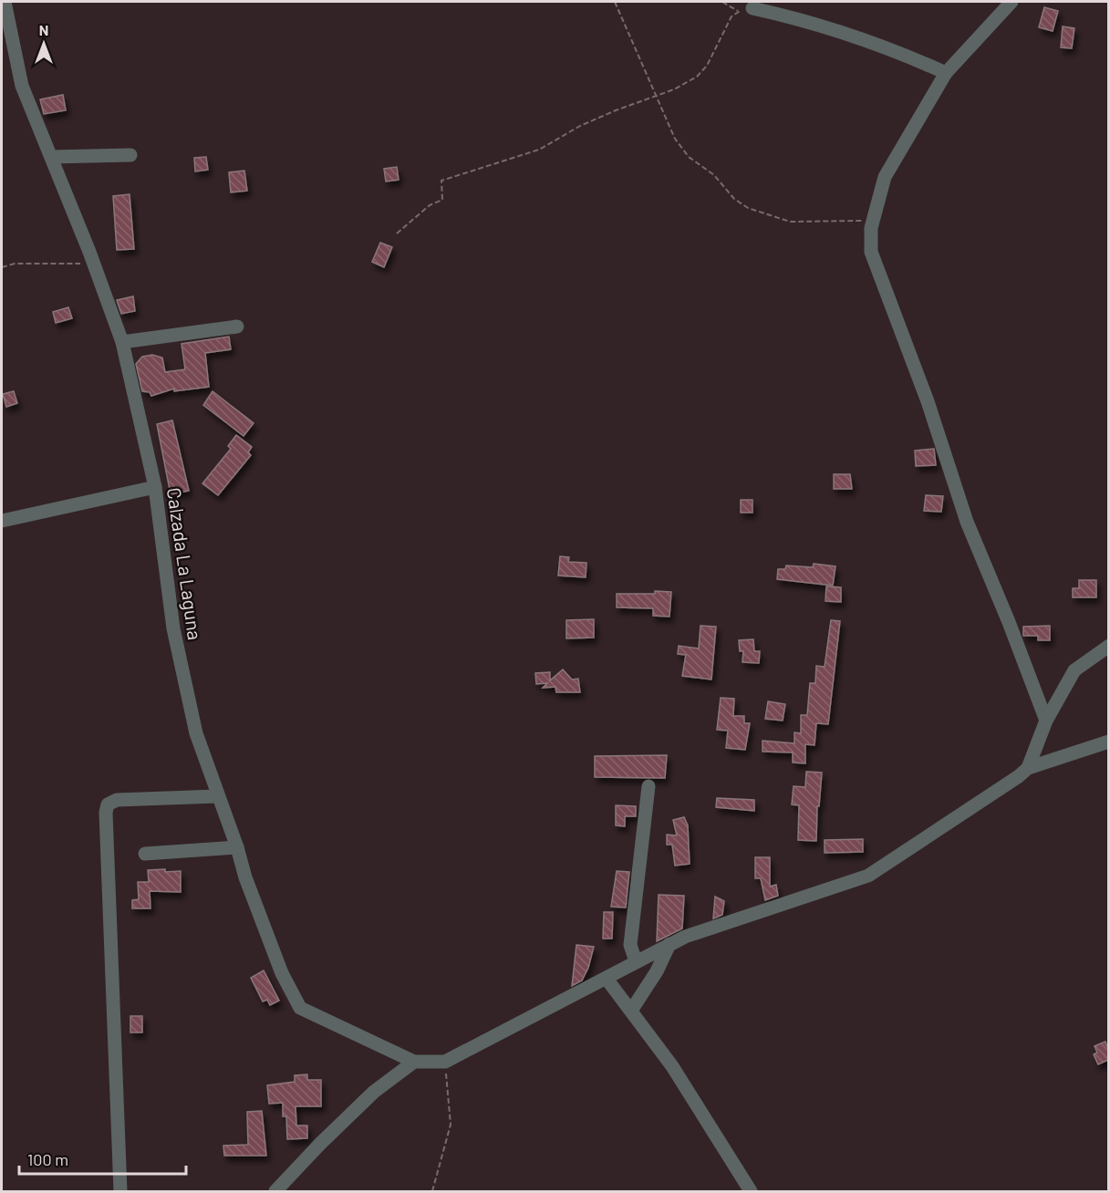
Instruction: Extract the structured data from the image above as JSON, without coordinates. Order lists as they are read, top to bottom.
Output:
{
  "streets": {
    "street": ["Calzada La Laguna"]
  },
  "scale_bar": "100 m",
  "north": "top"
}
